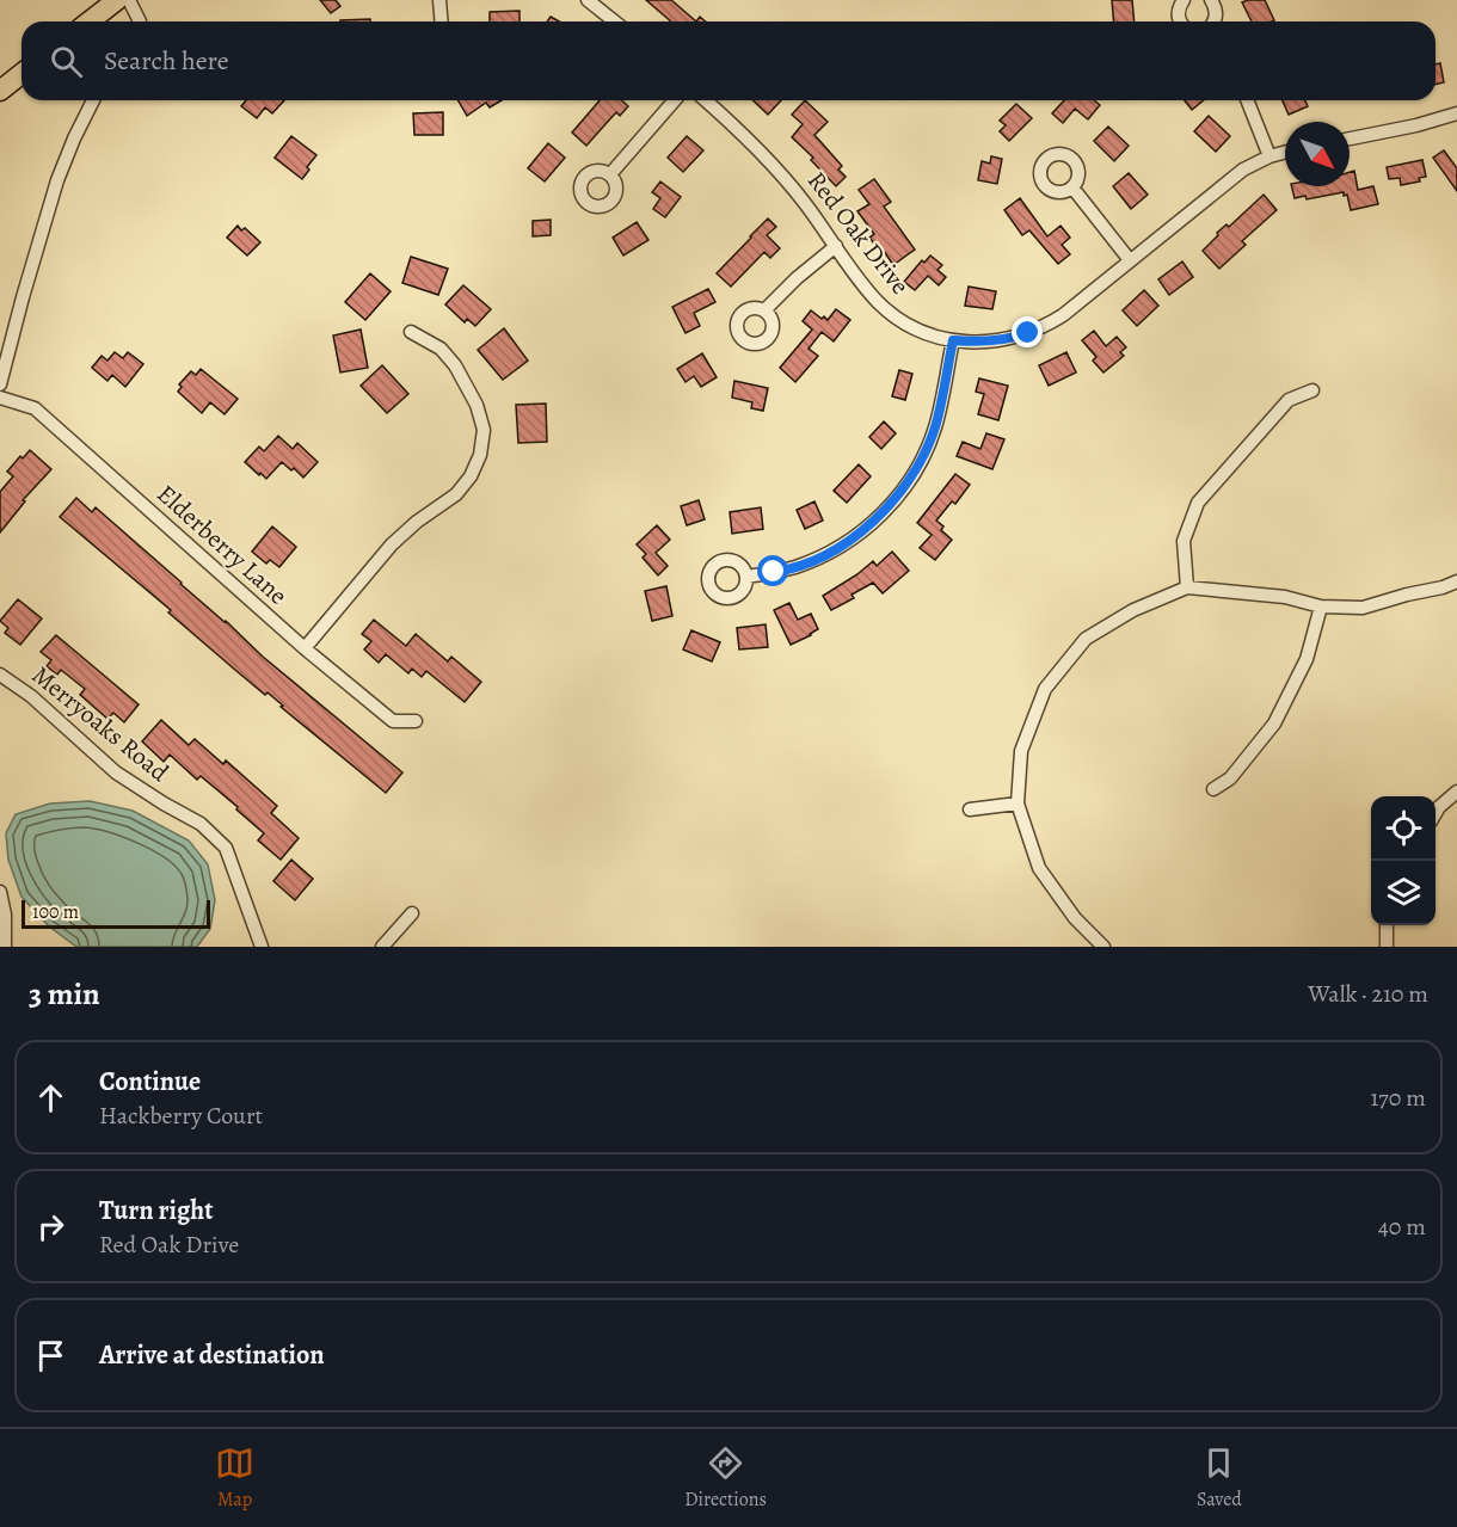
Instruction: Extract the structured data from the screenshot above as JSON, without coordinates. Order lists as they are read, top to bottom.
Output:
{
  "streets": {
    "street": ["Red Oak Drive", "Elderberry Lane", "Merryoaks Road"]
  },
  "scale_bar": "100 m",
  "north": "bottom right",
  "page": {
    "search": "Search here",
    "scale": "100 m",
    "heading": ["3 min", "Walk · 210 m"],
    "list": [
      ["Continue", "Hackberry Court", "170 m"],
      ["Turn right", "Red Oak Drive", "40 m"],
      "Arrive at destination"
    ],
    "nav": ["Map", "Directions", "Saved"]
  }
}
